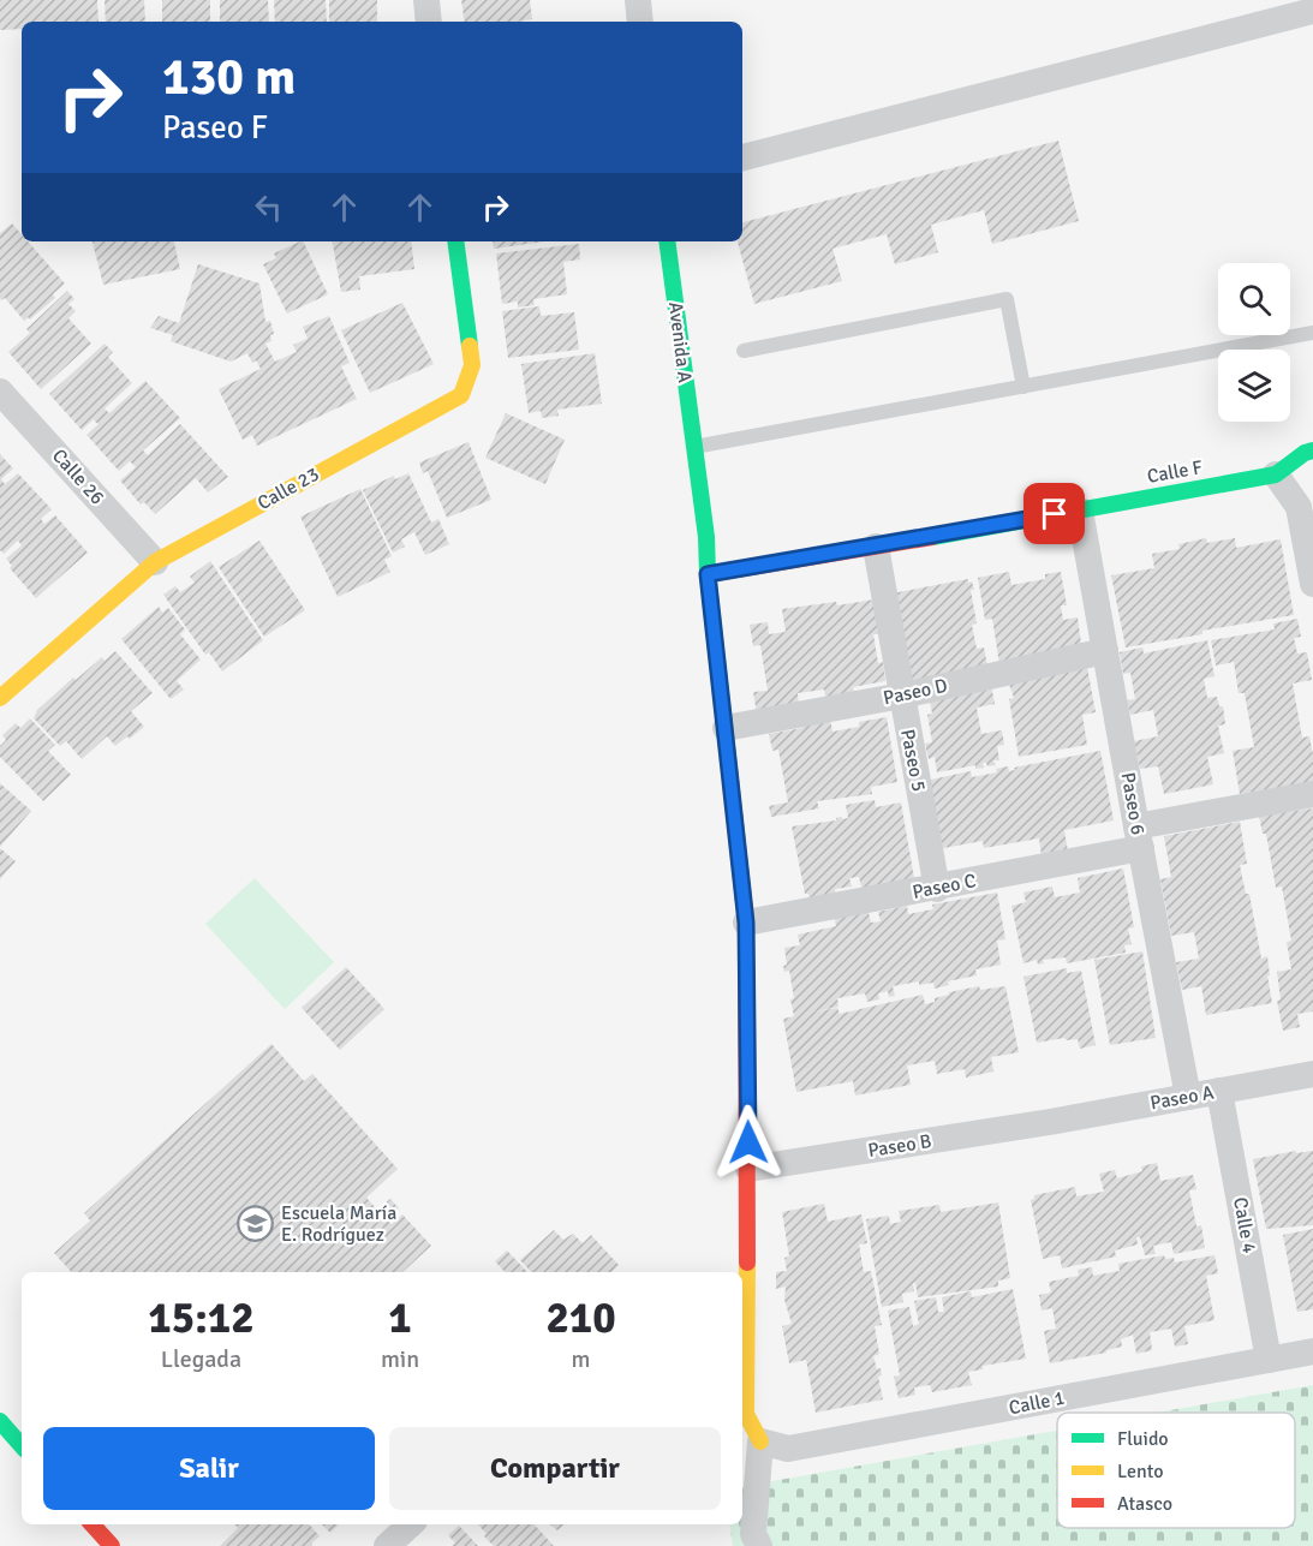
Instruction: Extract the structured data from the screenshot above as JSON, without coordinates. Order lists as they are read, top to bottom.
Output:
{
  "streets": {
    "street": [
      "Avenida A",
      "Calle F",
      "Calle 26",
      "Calle 23",
      "Paseo D",
      "Paseo 5",
      "Paseo 6",
      "Paseo C",
      "Paseo A",
      "Paseo B",
      "Calle 4",
      "Calle 1"
    ]
  },
  "crossings": [
    ["Avenida A", "Calle F"],
    ["Calle F", "Paseo 5"],
    ["Calle F", "Paseo 6"],
    ["Calle 26", "Calle 23"],
    ["Paseo D", "Paseo 5"],
    ["Paseo D", "Paseo 6"],
    ["Paseo 5", "Paseo C"],
    ["Paseo 6", "Paseo C"],
    ["Paseo 6", "Paseo A"],
    ["Paseo A", "Paseo B"],
    ["Paseo A", "Calle 4"],
    ["Calle 4", "Calle 1"]
  ],
  "places": {
    "school or university": ["Escuela María E. Rodríguez"]
  },
  "legend": ["Fluido", "Lento", "Atasco"],
  "page": {
    "turn": ["130 m", "Paseo F"],
    "eta": [
      "15:12",
      "Llegada",
      "1",
      "min",
      "210",
      "m"
    ],
    "buttons": ["Salir", "Compartir"]
  }
}
